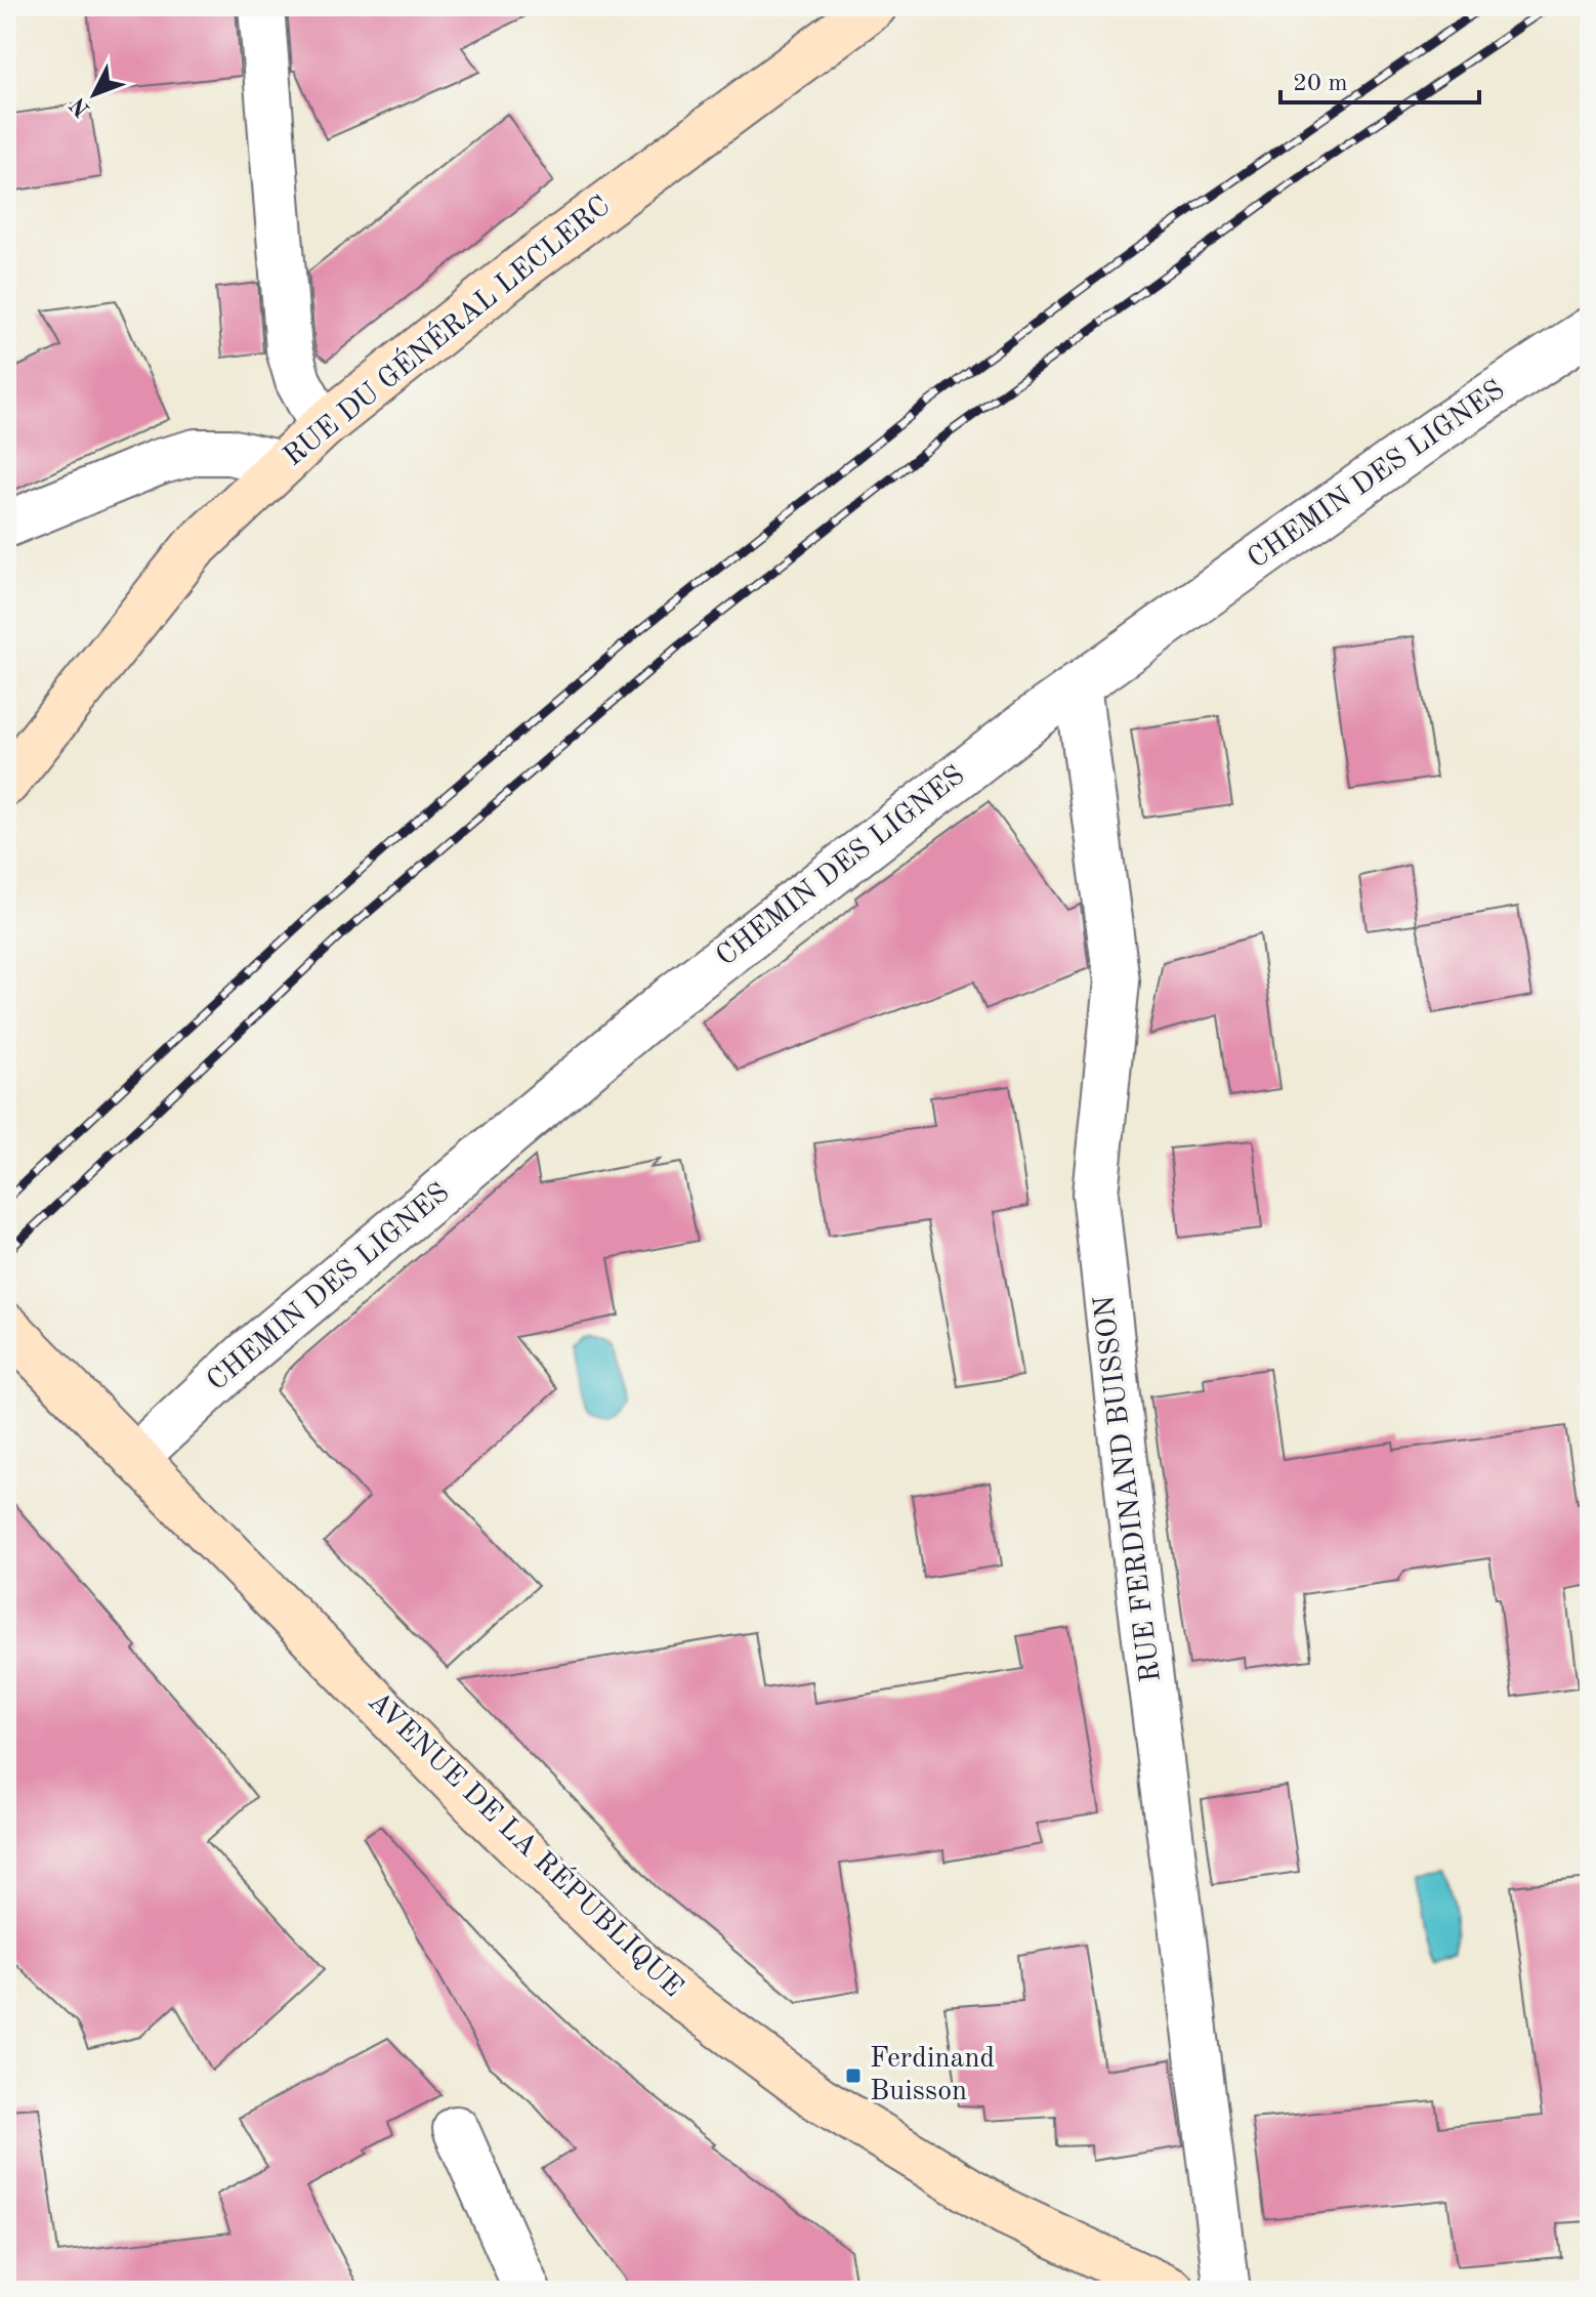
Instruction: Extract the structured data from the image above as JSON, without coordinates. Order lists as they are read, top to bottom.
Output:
{
  "streets": {
    "street": [
      "RUE DU GÉNÉRAL LECLERC",
      "CHEMIN DES LIGNES",
      "RUE FERDINAND BUISSON",
      "AVENUE DE LA RÉPUBLIQUE"
    ]
  },
  "crossings": [
    ["CHEMIN DES LIGNES", "RUE FERDINAND BUISSON"],
    ["CHEMIN DES LIGNES", "AVENUE DE LA RÉPUBLIQUE"]
  ],
  "places": {
    "transit": ["Ferdinand Buisson"]
  },
  "scale_bar": "20 m",
  "north": "bottom left"
}
